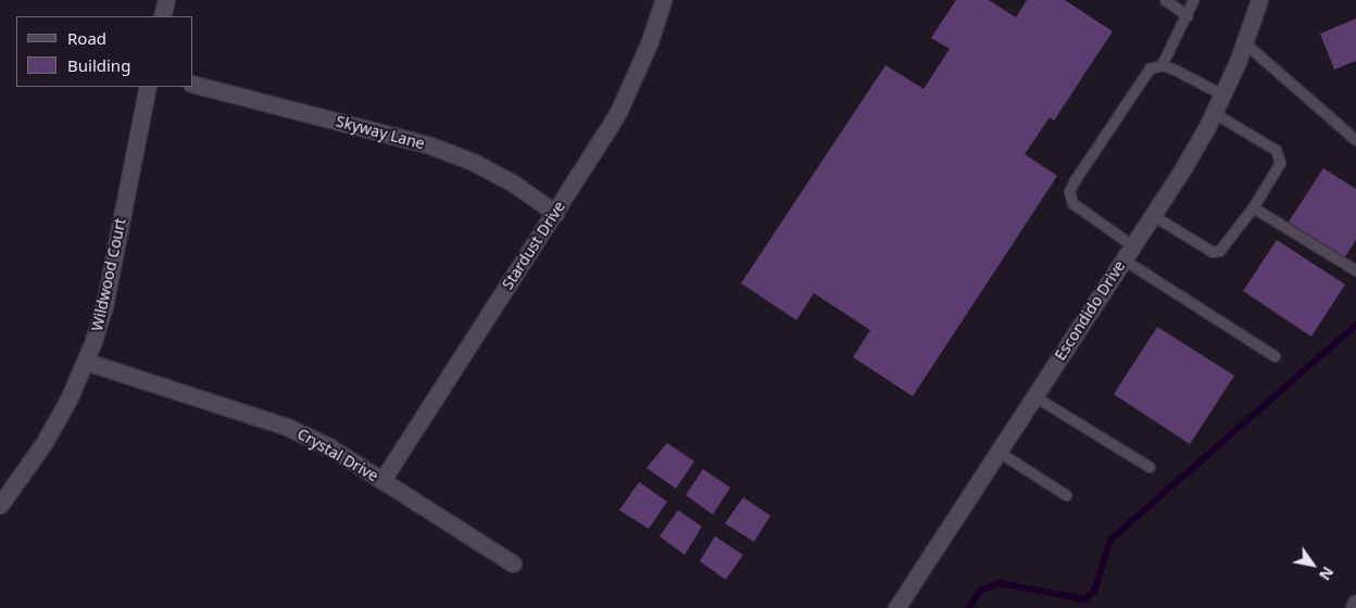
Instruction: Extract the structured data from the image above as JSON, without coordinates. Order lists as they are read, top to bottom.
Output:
{
  "streets": {
    "street": [
      "Skyway Lane",
      "Stardust Drive",
      "Wildwood Court",
      "Escondido Drive",
      "Crystal Drive"
    ]
  },
  "crossings": [
    ["Skyway Lane", "Stardust Drive"],
    ["Stardust Drive", "Crystal Drive"],
    ["Wildwood Court", "Crystal Drive"]
  ],
  "legend": ["Road", "Building"],
  "north": "bottom right"
}
